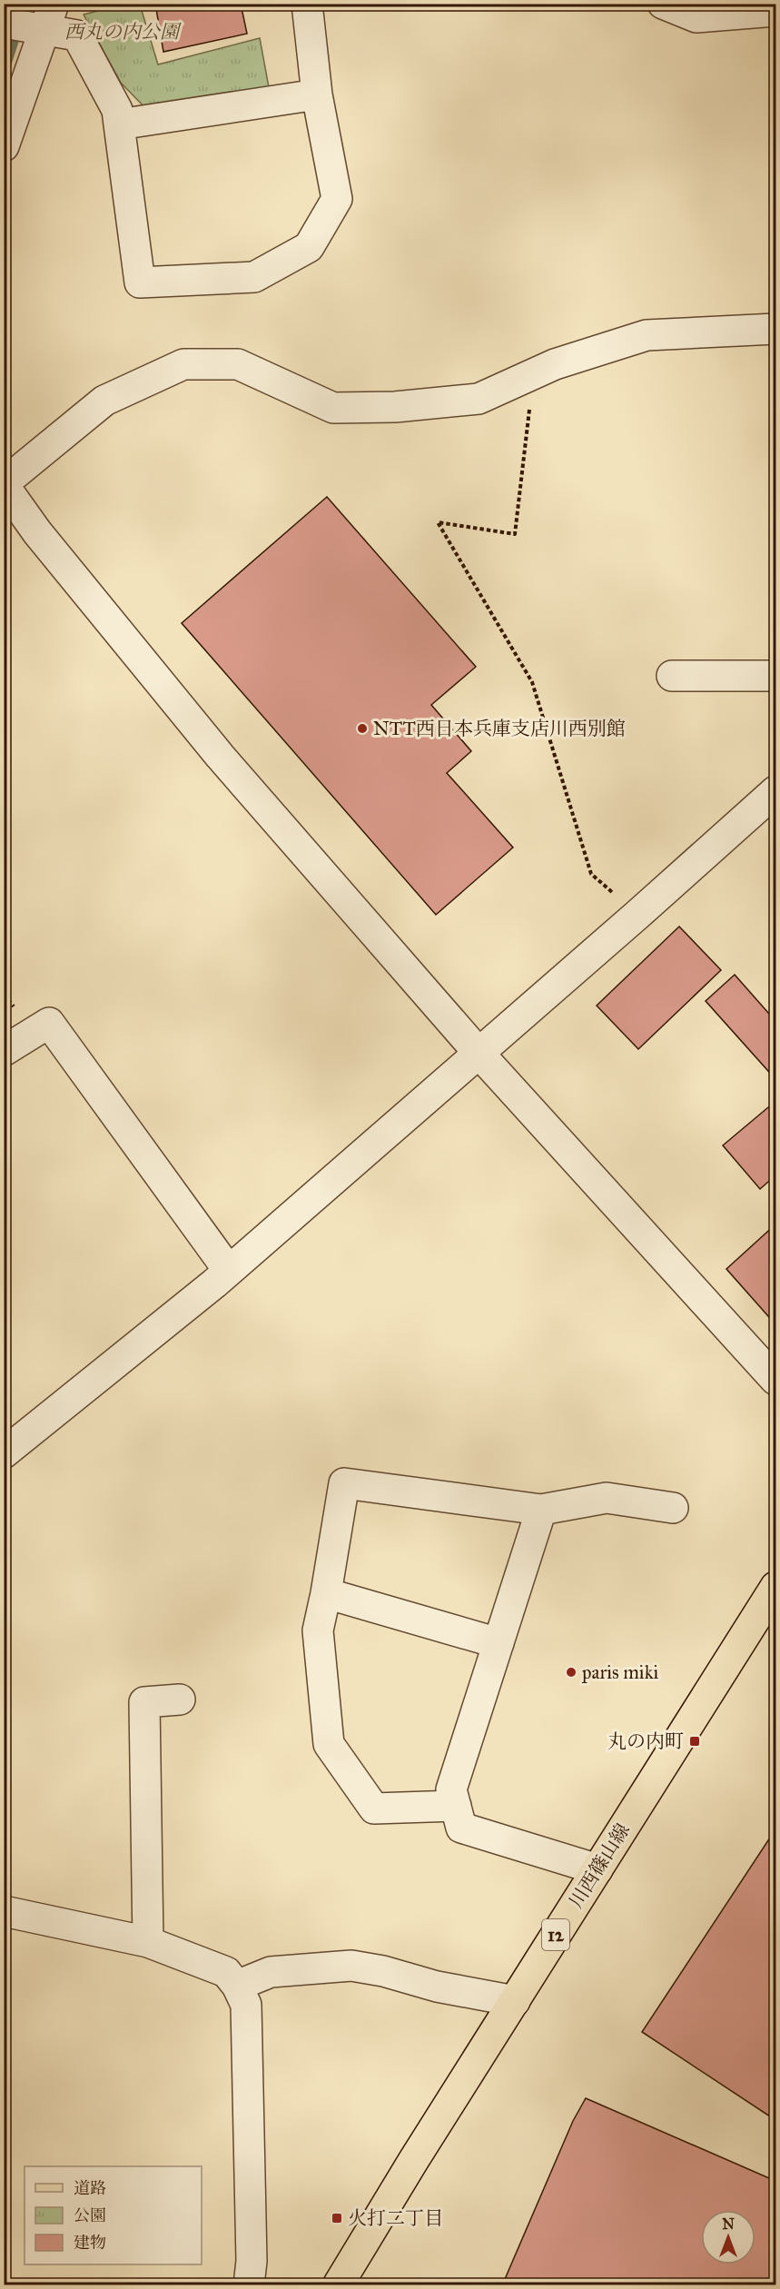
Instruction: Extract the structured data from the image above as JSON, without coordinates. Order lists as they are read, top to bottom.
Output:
{
  "streets": {
    "main road": ["川西篠山線", "12"]
  },
  "parks": ["西丸の内公園"],
  "places": {
    "other": ["NTT西日本兵庫支店川西別館", "paris miki"],
    "transit": ["丸の内町", "火打二丁目"]
  },
  "legend": ["道路", "公園", "建物"],
  "north": "top"
}
